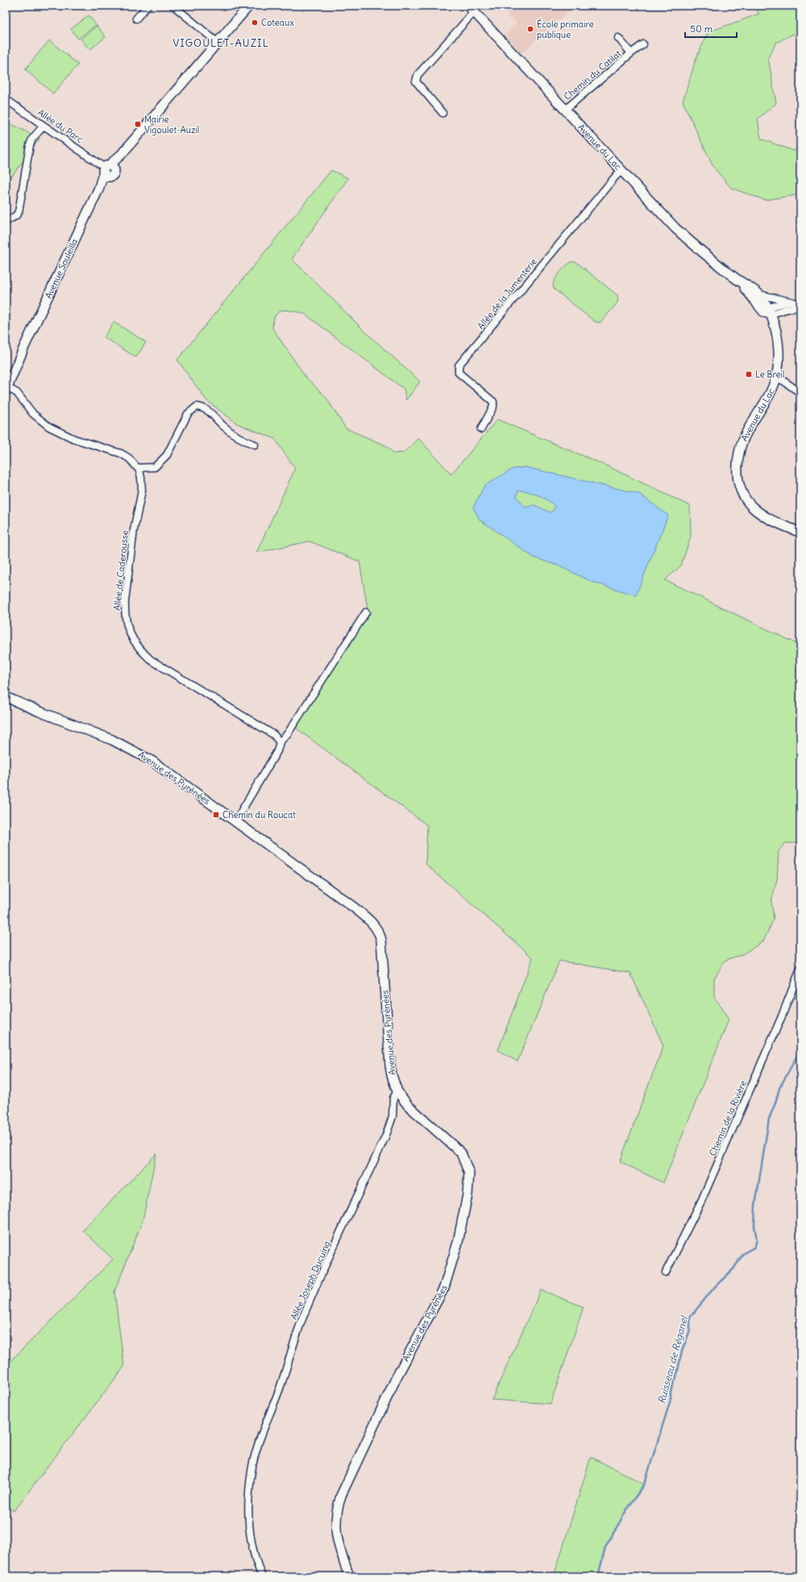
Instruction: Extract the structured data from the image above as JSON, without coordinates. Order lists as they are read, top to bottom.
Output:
{
  "streets": {
    "street": [
      "Chemin du Catilat",
      "Allée du Parc",
      "Avenue du Lac",
      "Avenue Souleilla",
      "Allée de la Jumenterie",
      "Allée de Caderousse",
      "Avenue des Pyrénées",
      "Chemin de la Rivière",
      "Allée Joseph Ducuing"
    ]
  },
  "crossings": [
    ["Chemin du Catilat", "Avenue du Lac"],
    ["Allée du Parc", "Avenue Souleilla"],
    ["Avenue du Lac", "Allée de la Jumenterie"],
    ["Avenue des Pyrénées", "Allée Joseph Ducuing"]
  ],
  "districts": ["VIGOULET-AUZIL"],
  "water": ["Ruisseau de Réganel"],
  "places": {
    "other": ["Coteaux", "École primaire publique"],
    "transit": ["Mairie Vigoulet-Auzil", "Le Breil", "Chemin du Roucat"]
  },
  "scale_bar": "50 m"
}
